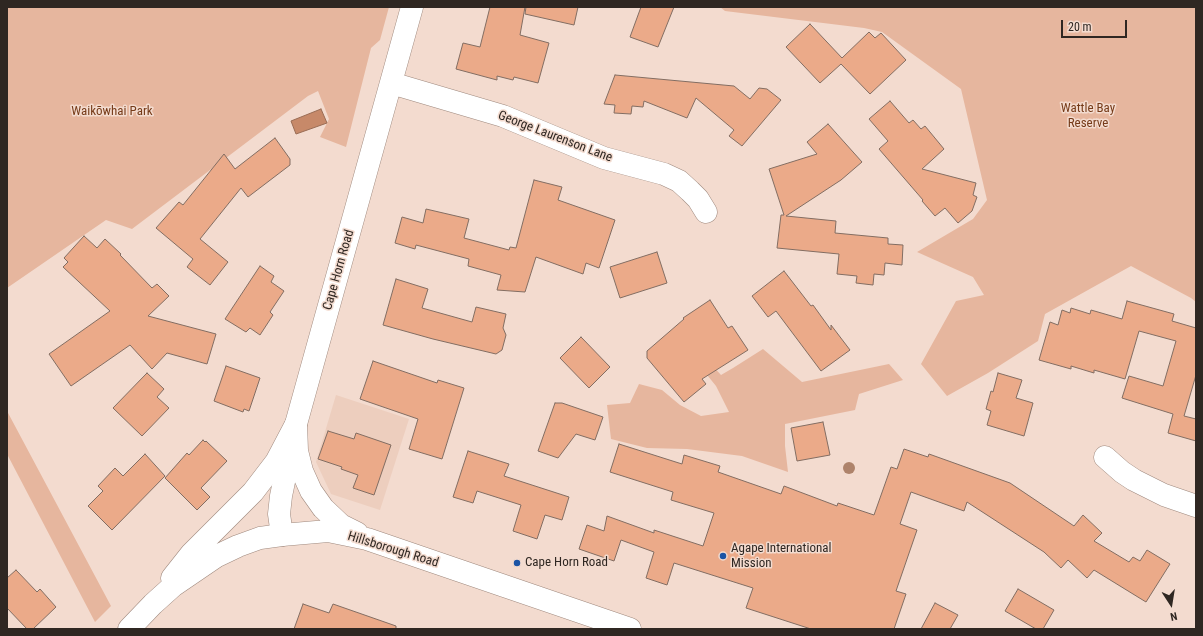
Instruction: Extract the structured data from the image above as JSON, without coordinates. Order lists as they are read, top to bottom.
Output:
{
  "streets": {
    "street": ["George Laurenson Lane", "Cape Horn Road", "Hillsborough Road"]
  },
  "crossings": [
    ["George Laurenson Lane", "Cape Horn Road"],
    ["Cape Horn Road", "Hillsborough Road"]
  ],
  "parks": ["Wattle Bay Reserve", "Waikōwhai Park"],
  "places": ["Agape International Mission", "Cape Horn Road"],
  "scale_bar": "20 m",
  "north": "bottom"
}
